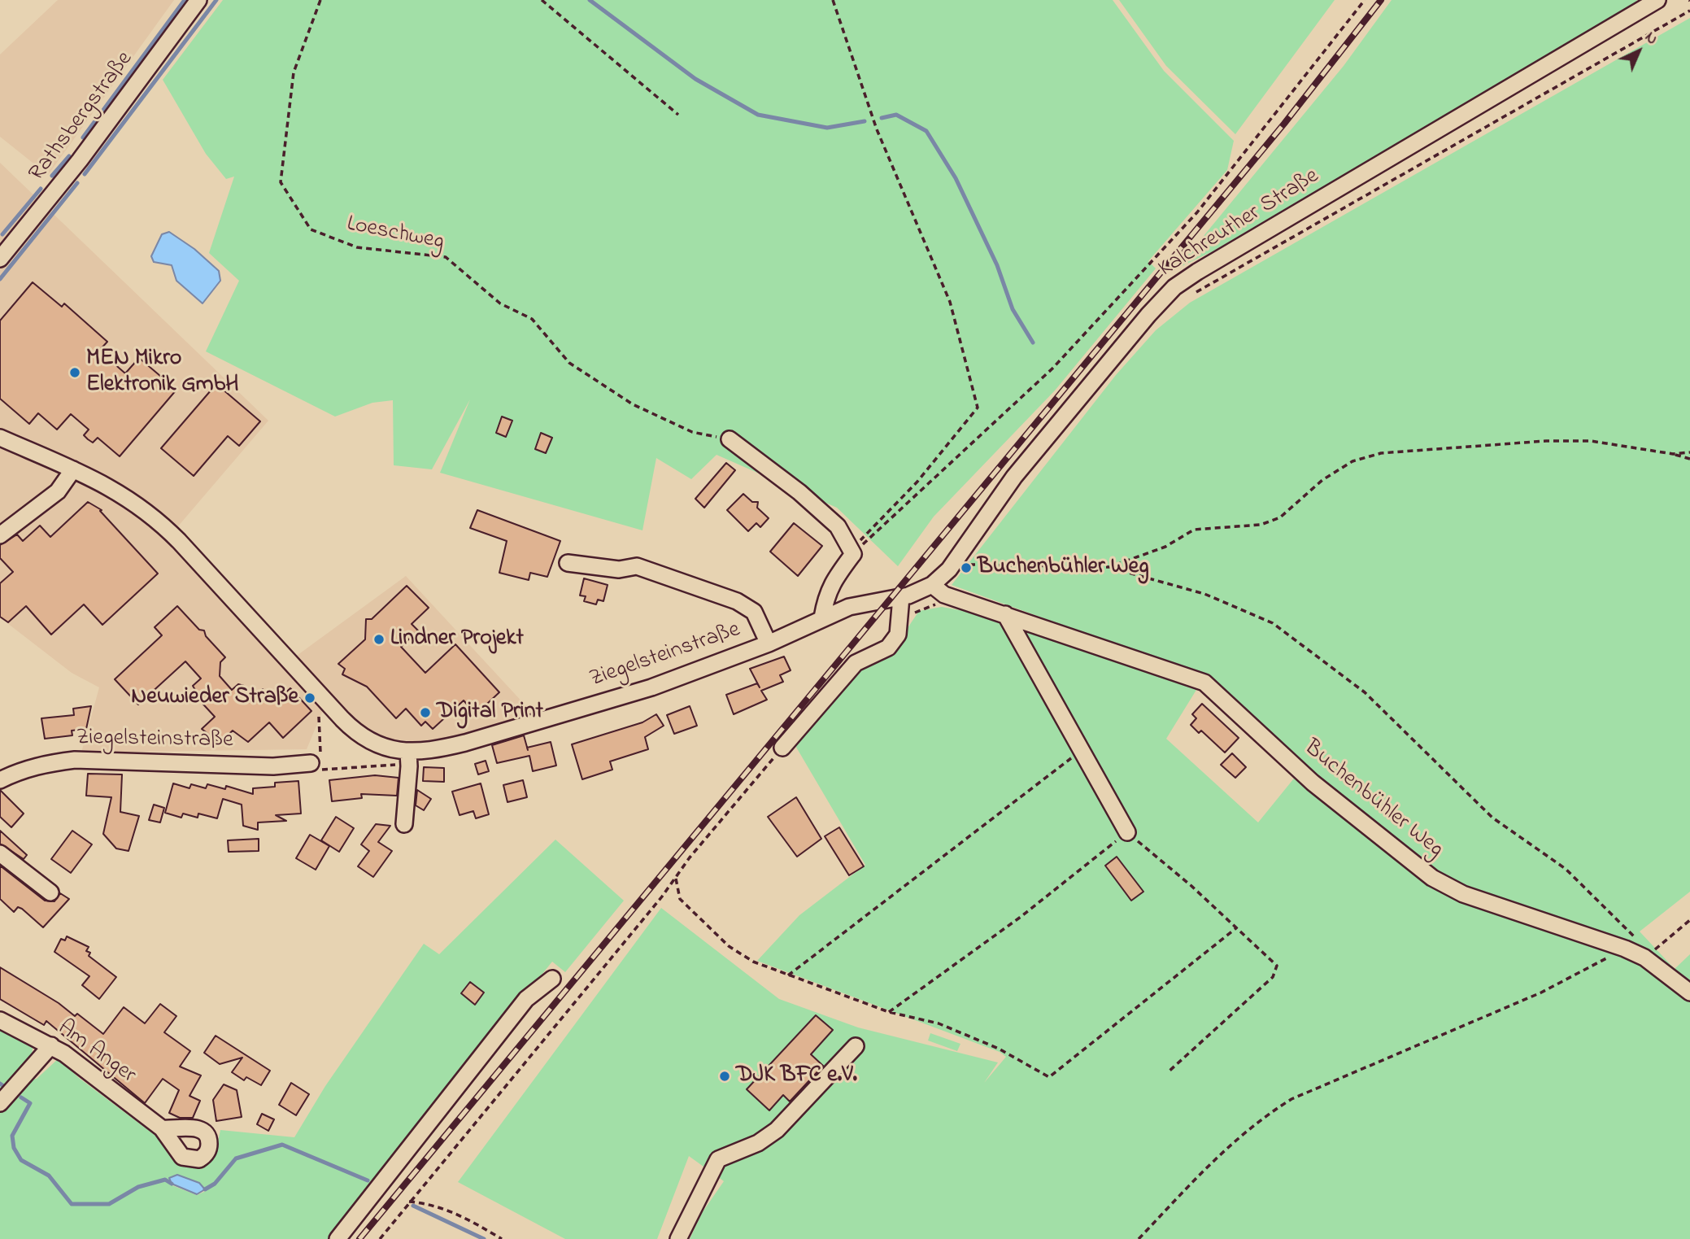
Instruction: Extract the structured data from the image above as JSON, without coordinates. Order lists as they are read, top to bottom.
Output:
{
  "streets": {
    "street": [
      "Rathsbergstraße",
      "Kalchreuther Straße",
      "Ziegelsteinstraße",
      "Buchenbühler Weg",
      "Am Anger"
    ],
    "path": ["Loeschweg"]
  },
  "crossings": [
    ["Kalchreuther Straße", "Ziegelsteinstraße"],
    ["Kalchreuther Straße", "Buchenbühler Weg"],
    ["Ziegelsteinstraße", "Buchenbühler Weg"]
  ],
  "places": [
    "MEN Mikro Elektronik GmbH",
    "Buchenbühler Weg",
    "Lindner Projekt",
    "Neuwieder Straße",
    "Digital Print",
    "DJK BFC e.V."
  ],
  "north": "top right"
}
